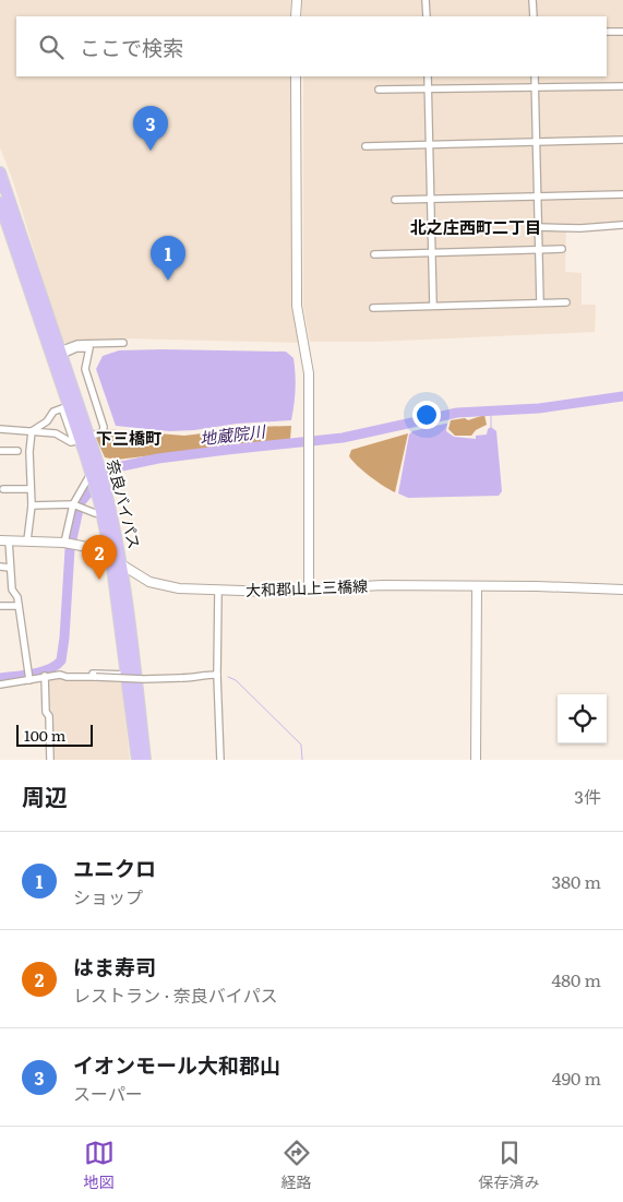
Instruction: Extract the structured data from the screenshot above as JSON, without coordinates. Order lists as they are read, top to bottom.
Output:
{
  "streets": {
    "highway": ["奈良バイパス"],
    "street": ["大和郡山上三橋線"]
  },
  "crossings": [
    ["奈良バイパス", "大和郡山上三橋線"]
  ],
  "districts": ["北之庄西町二丁目", "下三橋町"],
  "water": ["地蔵院川"],
  "scale_bar": "100 m",
  "page": {
    "search": "ここで検索",
    "pins": ["3", "1", "2"],
    "scale": "100 m",
    "heading": ["周辺", "3件"],
    "list": [
      {
        "mark": "1",
        "name": "ユニクロ",
        "note": "ショップ",
        "value": "380 m"
      },
      {
        "mark": "2",
        "name": "はま寿司",
        "note": "レストラン · 奈良バイパス",
        "value": "480 m"
      },
      {
        "mark": "3",
        "name": "イオンモール大和郡山",
        "note": "スーパー",
        "value": "490 m"
      }
    ],
    "nav": ["地図", "経路", "保存済み"]
  }
}
